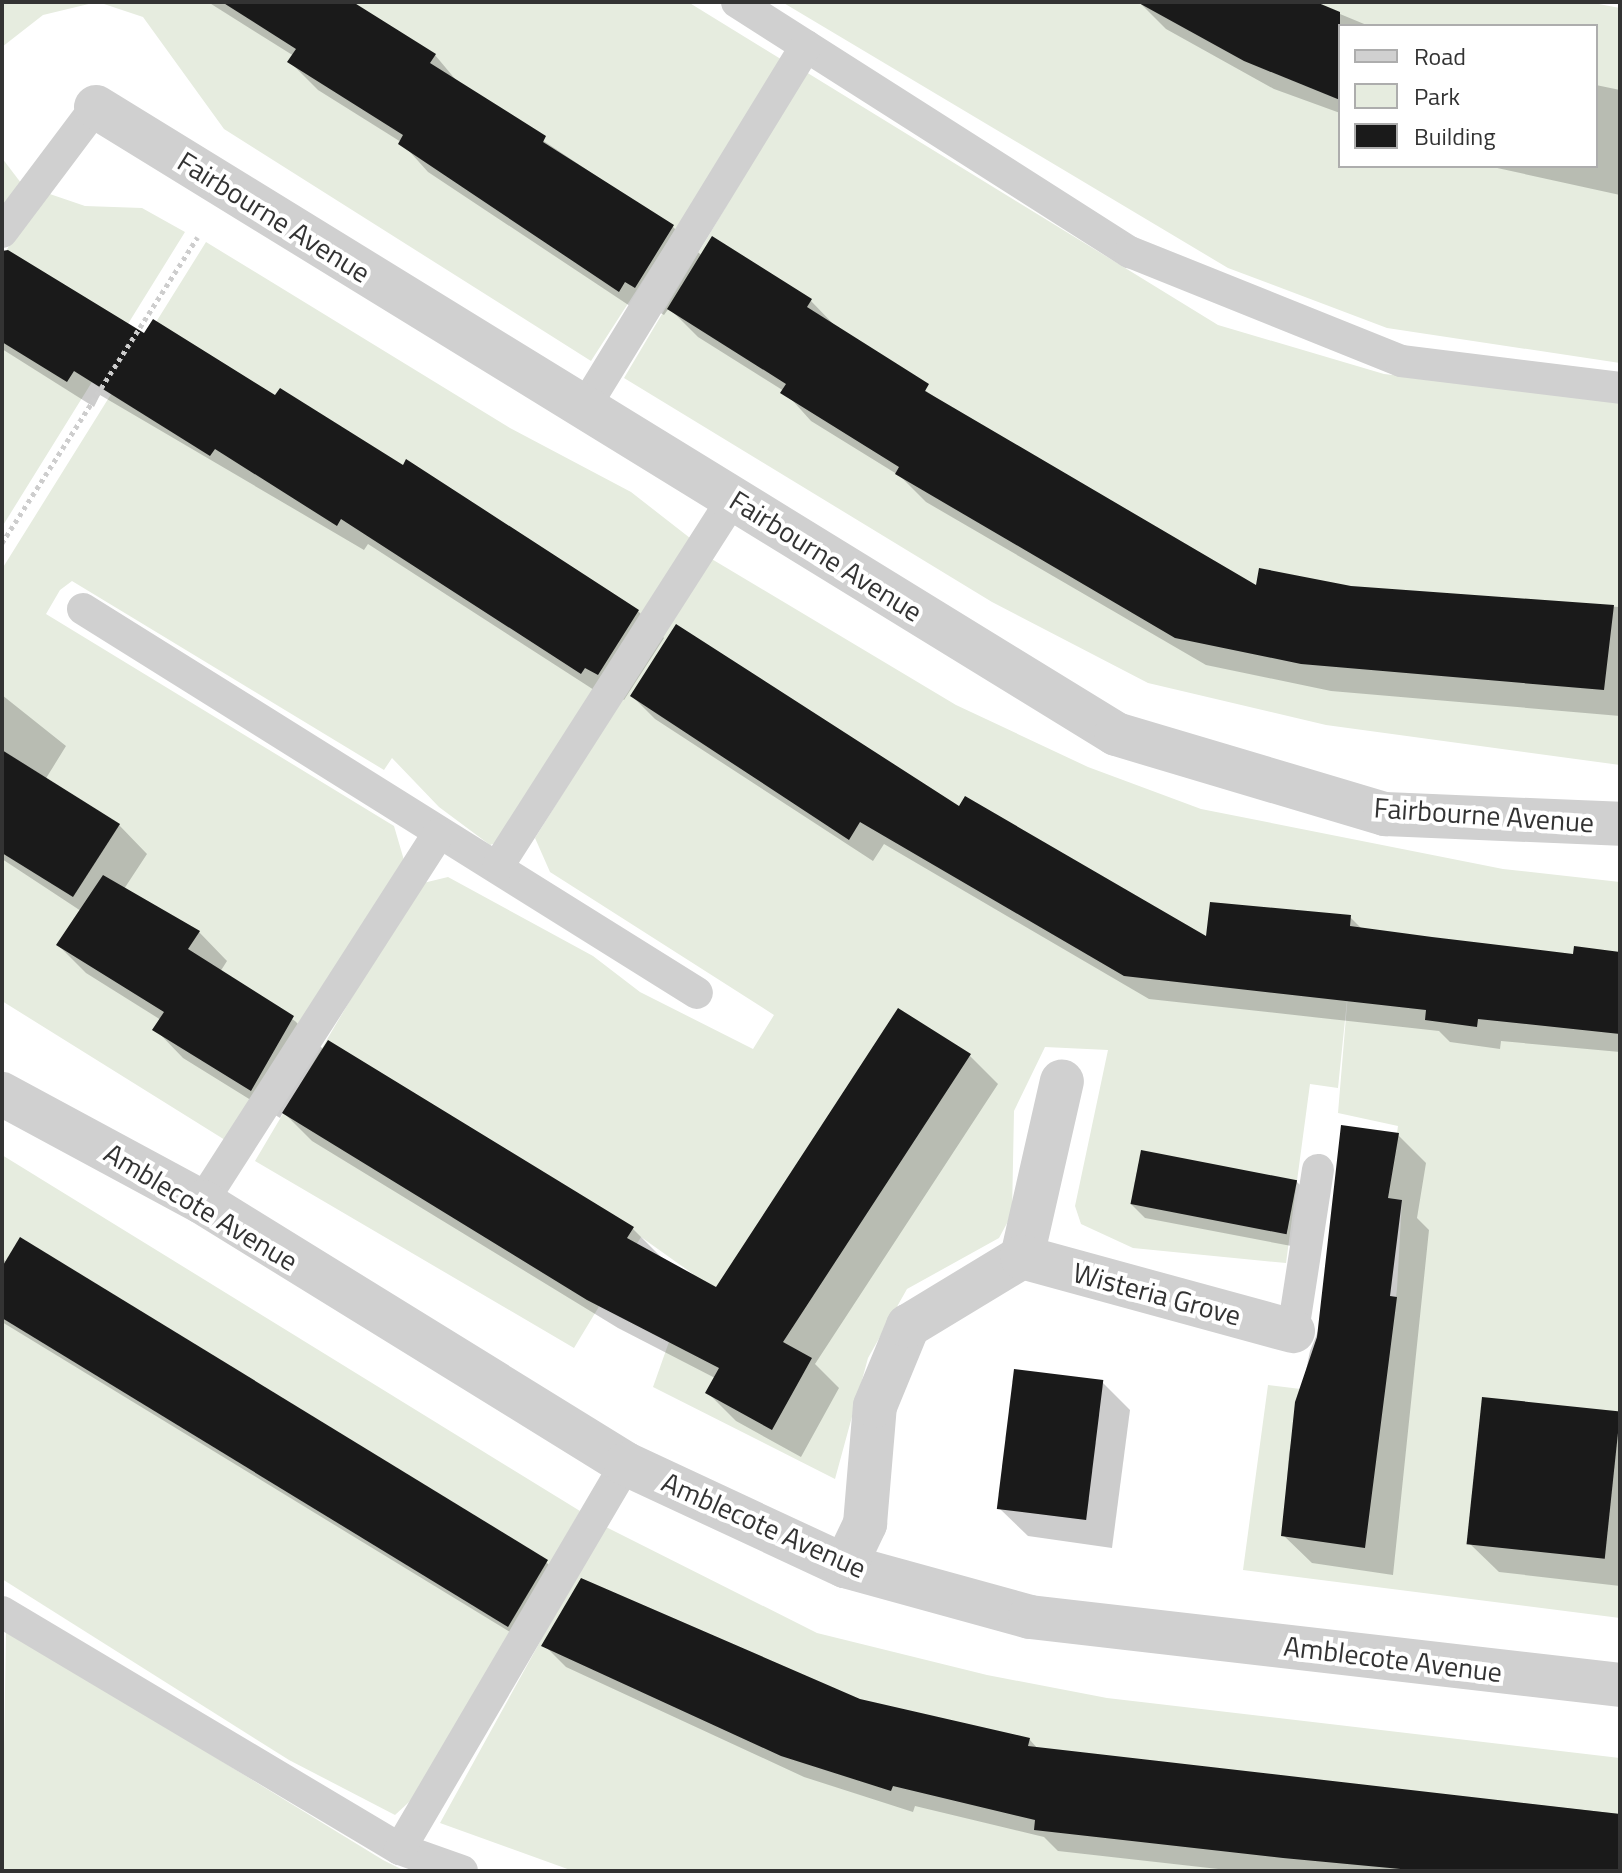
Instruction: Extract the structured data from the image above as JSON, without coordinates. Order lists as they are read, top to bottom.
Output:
{
  "streets": {
    "street": ["Fairbourne Avenue", "Amblecote Avenue", "Wisteria Grove"]
  },
  "legend": ["Road", "Park", "Building"]
}
